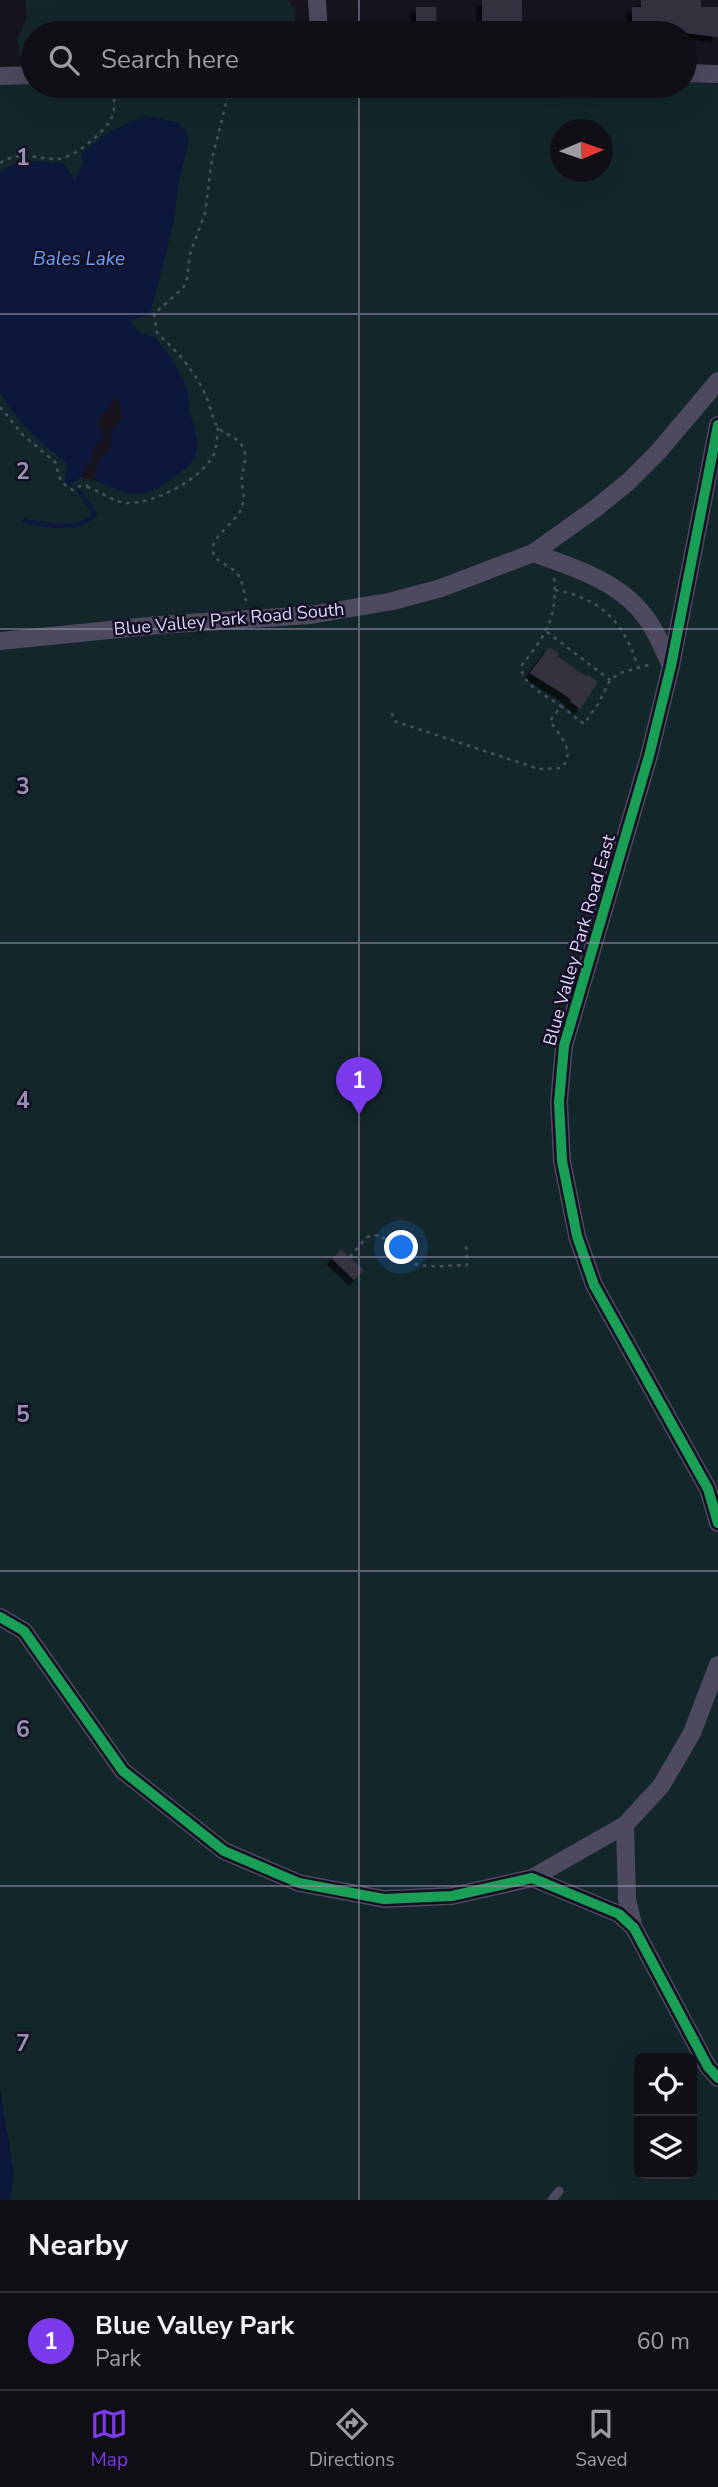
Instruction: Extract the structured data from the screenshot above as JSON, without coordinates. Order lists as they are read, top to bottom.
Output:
{
  "streets": {
    "street": ["Blue Valley Park Road South", "Blue Valley Park Road East"]
  },
  "water": ["Bales Lake"],
  "north": "right",
  "page": {
    "search": "Search here",
    "pins": "1",
    "heading": "Nearby",
    "list": [
      {
        "mark": "1",
        "name": "Blue Valley Park",
        "note": "Park",
        "value": "60 m"
      }
    ],
    "nav": ["Map", "Directions", "Saved"]
  },
  "grid": {
    "rows": [
      "1",
      "2",
      "3",
      "4",
      "5",
      "6",
      "7"
    ]
  }
}
